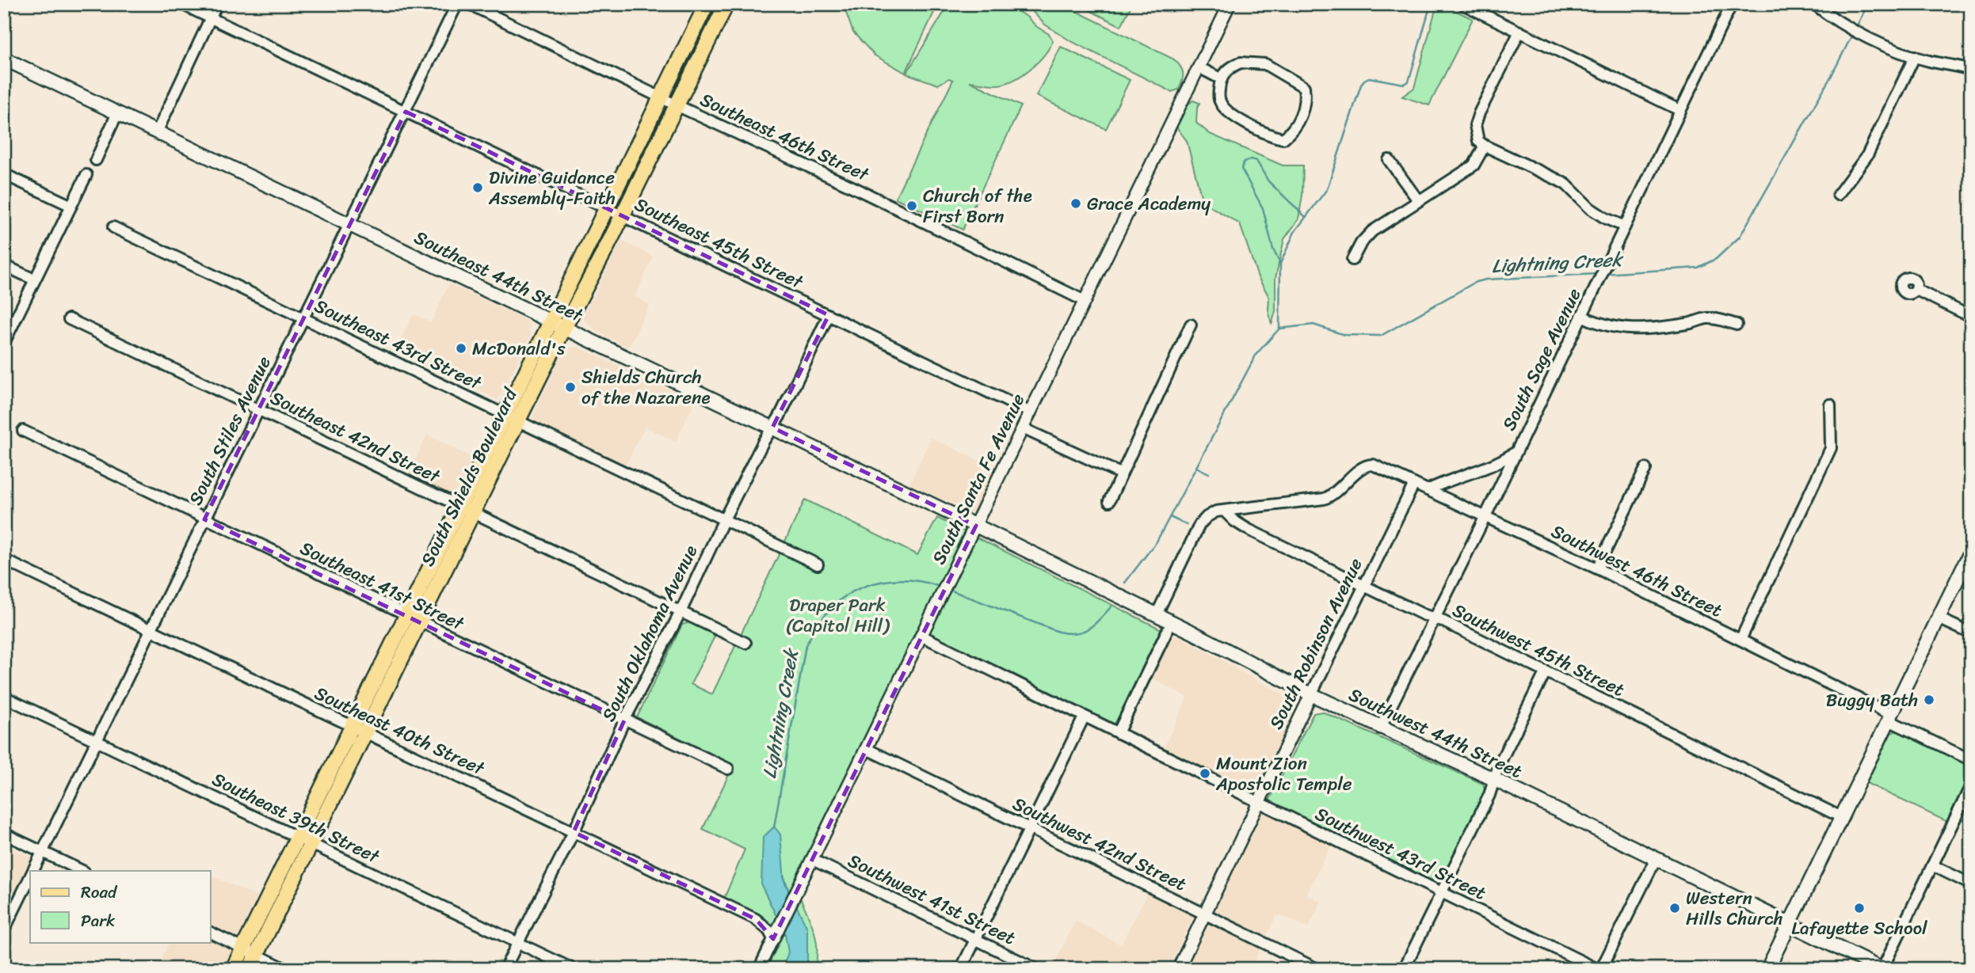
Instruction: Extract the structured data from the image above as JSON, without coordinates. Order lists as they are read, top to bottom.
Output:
{
  "streets": {
    "main road": ["Southeast 44th Street", "South Shields Boulevard", "Southwest 44th Street"],
    "street": [
      "Southeast 46th Street",
      "Southeast 45th Street",
      "Southeast 43rd Street",
      "South Sage Avenue",
      "South Stiles Avenue",
      "Southeast 42nd Street",
      "South Santa Fe Avenue",
      "Southwest 46th Street",
      "Southeast 41st Street",
      "South Oklahoma Avenue",
      "South Robinson Avenue",
      "Southwest 45th Street",
      "Southeast 40th Street",
      "Southeast 39th Street",
      "Southwest 42nd Street",
      "Southwest 43rd Street",
      "Southwest 41st Street"
    ]
  },
  "crossings": [
    ["Southeast 46th Street", "South Shields Boulevard"],
    ["Southeast 46th Street", "South Santa Fe Avenue"],
    ["Southeast 45th Street", "South Stiles Avenue"],
    ["Southeast 45th Street", "South Shields Boulevard"],
    ["Southeast 45th Street", "South Santa Fe Avenue"],
    ["Southeast 45th Street", "South Oklahoma Avenue"],
    ["Southeast 44th Street", "South Stiles Avenue"],
    ["Southeast 44th Street", "South Shields Boulevard"],
    ["Southeast 44th Street", "South Santa Fe Avenue"],
    ["Southeast 44th Street", "South Oklahoma Avenue"],
    ["Southeast 44th Street", "Southwest 44th Street"],
    ["Southeast 43rd Street", "South Stiles Avenue"],
    ["Southeast 43rd Street", "South Shields Boulevard"],
    ["Southeast 43rd Street", "South Oklahoma Avenue"],
    ["South Sage Avenue", "Southwest 46th Street"],
    ["South Sage Avenue", "Southwest 45th Street"],
    ["South Sage Avenue", "Southwest 44th Street"],
    ["South Stiles Avenue", "Southeast 42nd Street"],
    ["South Stiles Avenue", "Southeast 41st Street"],
    ["South Stiles Avenue", "Southeast 40th Street"],
    ["South Stiles Avenue", "Southeast 39th Street"],
    ["Southeast 42nd Street", "South Shields Boulevard"],
    ["Southeast 42nd Street", "South Oklahoma Avenue"],
    ["South Shields Boulevard", "Southeast 41st Street"],
    ["South Shields Boulevard", "Southeast 40th Street"],
    ["South Shields Boulevard", "Southeast 39th Street"],
    ["South Santa Fe Avenue", "Southeast 40th Street"],
    ["South Santa Fe Avenue", "Southwest 44th Street"],
    ["South Santa Fe Avenue", "Southwest 42nd Street"],
    ["South Santa Fe Avenue", "Southwest 43rd Street"],
    ["South Santa Fe Avenue", "Southwest 41st Street"],
    ["Southwest 46th Street", "South Robinson Avenue"],
    ["Southwest 46th Street", "Southwest 45th Street"],
    ["Southeast 41st Street", "South Oklahoma Avenue"],
    ["South Oklahoma Avenue", "Southeast 40th Street"],
    ["South Oklahoma Avenue", "Southeast 39th Street"],
    ["South Robinson Avenue", "Southwest 45th Street"],
    ["South Robinson Avenue", "Southwest 44th Street"],
    ["South Robinson Avenue", "Southwest 42nd Street"],
    ["South Robinson Avenue", "Southwest 43rd Street"]
  ],
  "water": ["Lightning Creek"],
  "parks": ["Draper Park (Capitol Hill)"],
  "places": [
    "Divine Guidance Assembly-Faith",
    "Grace Academy",
    "Church of the First Born",
    "McDonald's",
    "Shields Church of the Nazarene",
    "Buggy Bath",
    "Mount Zion Apostolic Temple",
    "Western Hills Church",
    "Lafayette School"
  ],
  "legend": ["Road", "Park"]
}
